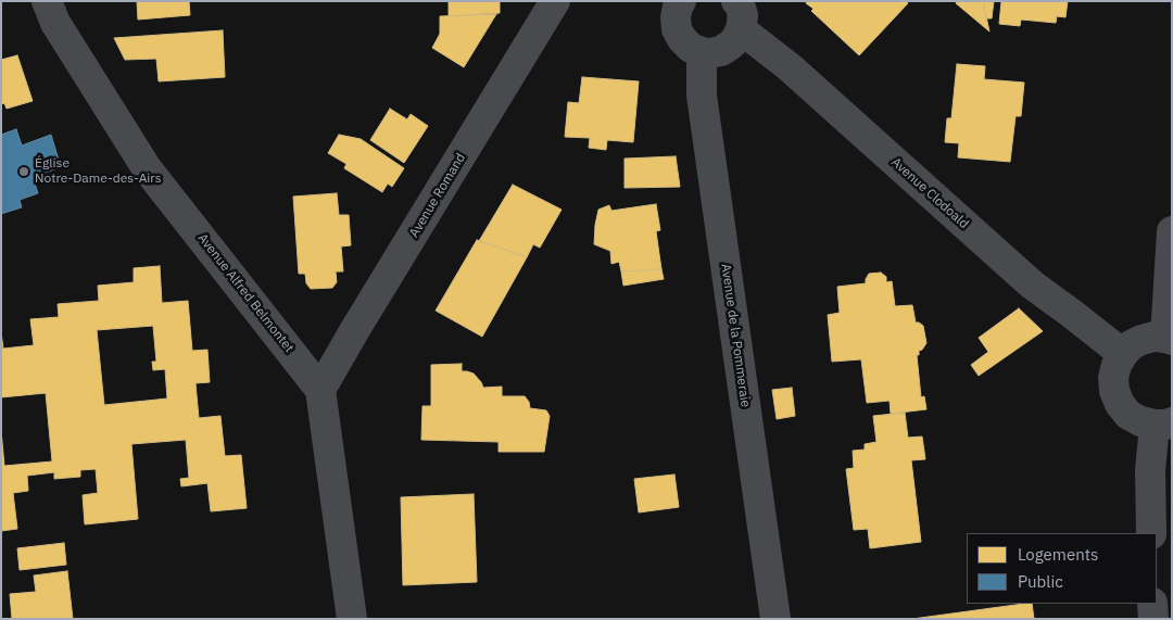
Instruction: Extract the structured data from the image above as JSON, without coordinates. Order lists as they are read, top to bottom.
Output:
{
  "streets": {
    "street": [
      "Avenue Clodoald",
      "Avenue Romand",
      "Avenue Alfred Belmontet",
      "Avenue de la Pommeraie"
    ]
  },
  "crossings": [
    ["Avenue Romand", "Avenue Alfred Belmontet"]
  ],
  "places": ["Église Notre-Dame-des-Airs"],
  "legend": ["Logements", "Public"]
}
